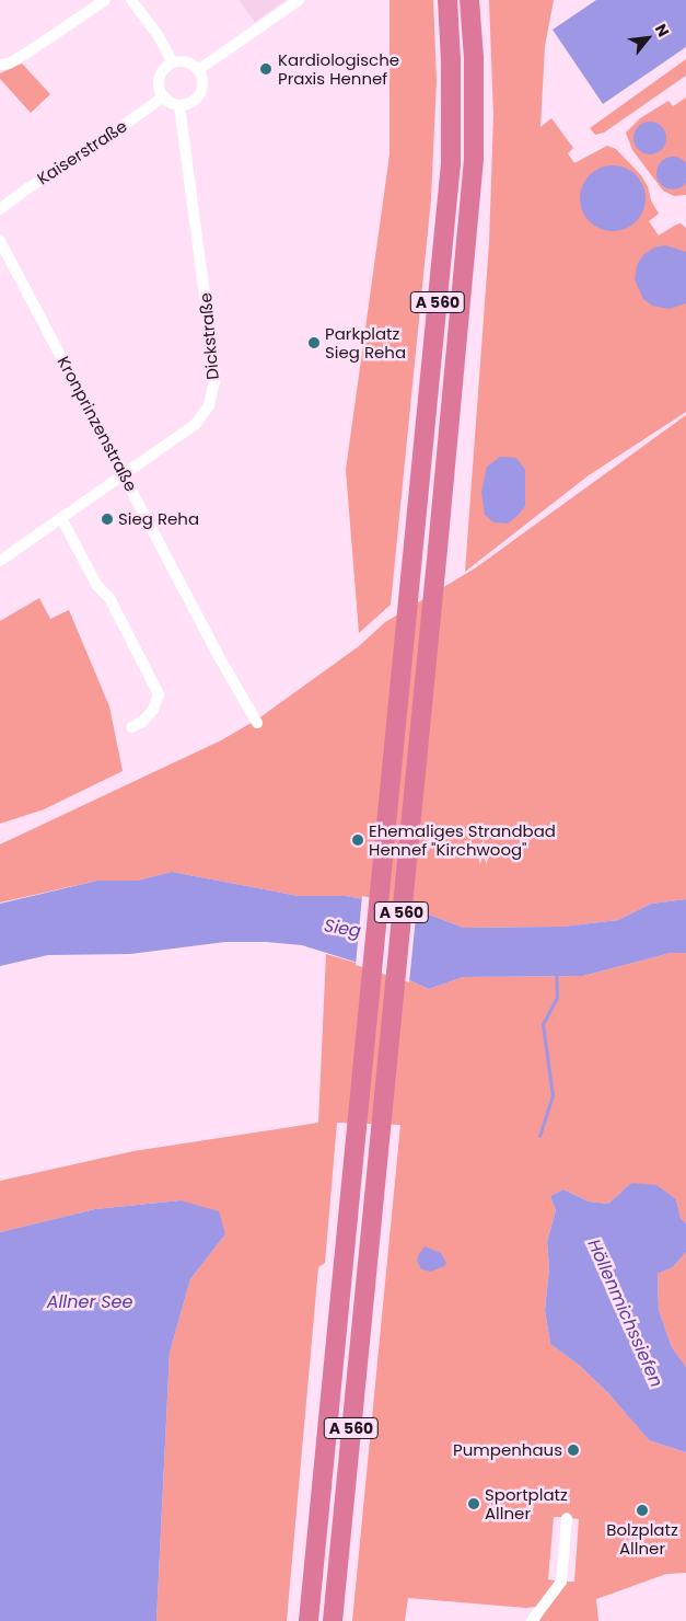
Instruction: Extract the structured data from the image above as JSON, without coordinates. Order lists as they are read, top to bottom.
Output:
{
  "streets": {
    "highway": ["A 560"],
    "street": ["Kaiserstraße", "Dickstraße", "Kronprinzenstraße"]
  },
  "crossings": [
    ["Kaiserstraße", "Dickstraße"],
    ["Dickstraße", "Kronprinzenstraße"]
  ],
  "water": ["Sieg", "Allner See", "Höllenmichssiefen"],
  "places": [
    "Kardiologische Praxis Hennef",
    "Parkplatz Sieg Reha",
    "Sieg Reha",
    "Ehemaliges Strandbad Hennef \"Kirchwoog\"",
    "Pumpenhaus",
    "Sportplatz Allner",
    "Bolzplatz Allner"
  ],
  "north": "top right"
}
